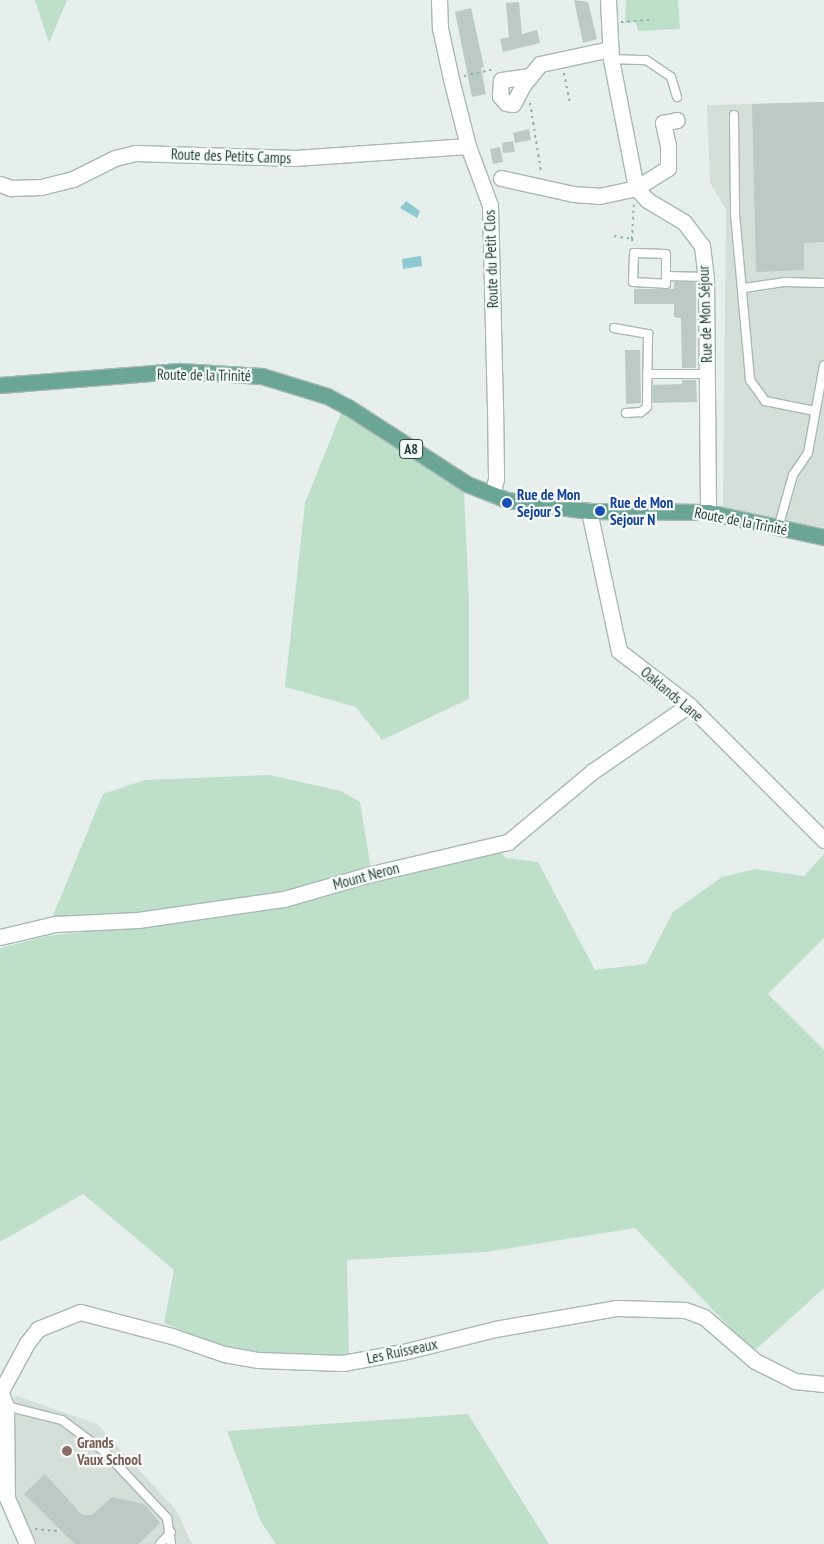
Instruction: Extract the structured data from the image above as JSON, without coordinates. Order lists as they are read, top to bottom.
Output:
{
  "streets": {
    "main road": ["Route de la Trinité", "A8"],
    "street": [
      "Route des Petits Camps",
      "Route du Petit Clos",
      "Rue de Mon Séjour",
      "Oaklands Lane",
      "Mount Neron",
      "Les Ruisseaux"
    ]
  },
  "crossings": [
    ["Route des Petits Camps", "Route du Petit Clos"],
    ["Route du Petit Clos", "Route de la Trinité"],
    ["Rue de Mon Séjour", "Route de la Trinité"],
    ["Route de la Trinité", "Oaklands Lane"],
    ["Oaklands Lane", "Mount Neron"]
  ],
  "places": ["Rue de Mon Sejour S", "Rue de Mon Sejour N", "Grands Vaux School"]
}
